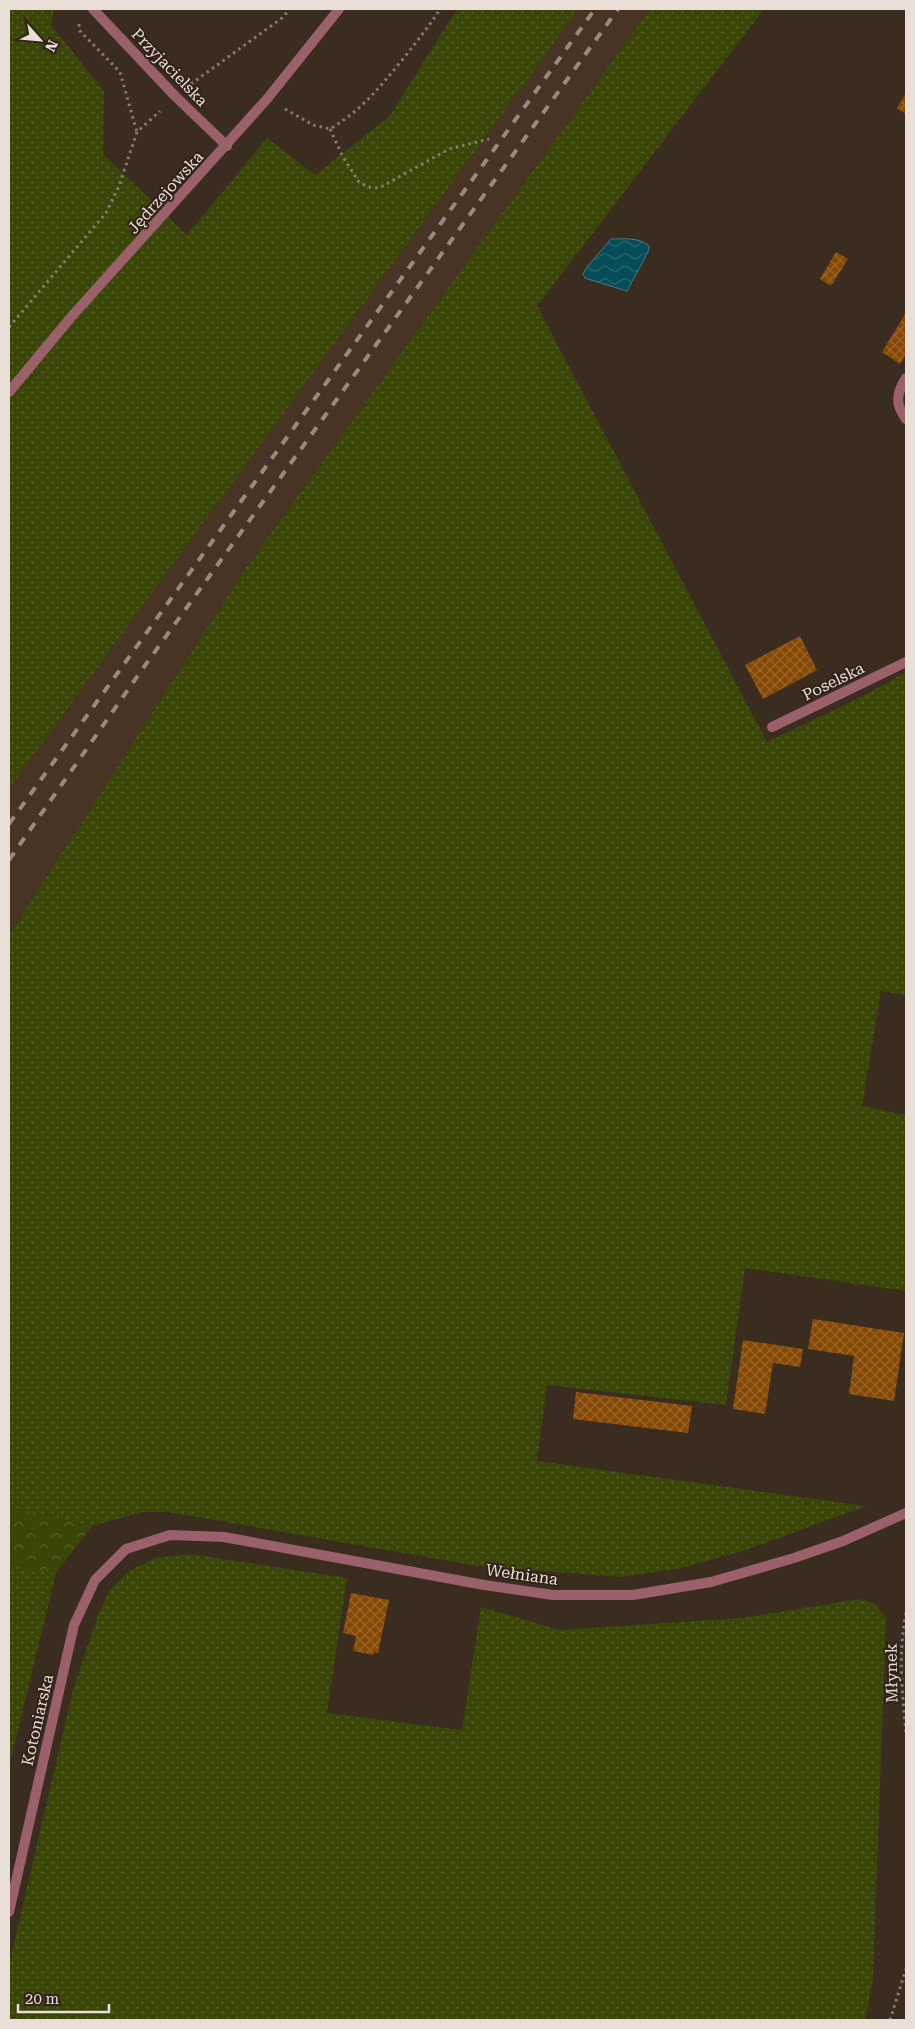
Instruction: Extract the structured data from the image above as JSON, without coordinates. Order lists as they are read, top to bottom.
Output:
{
  "streets": {
    "street": [
      "Przyjacielska",
      "Jędrzejowska",
      "Poselska",
      "Wełniana",
      "Kotoniarska"
    ],
    "path": ["Młynek"]
  },
  "crossings": [
    ["Przyjacielska", "Jędrzejowska"],
    ["Wełniana", "Kotoniarska"]
  ],
  "scale_bar": "20 m",
  "north": "bottom right"
}
